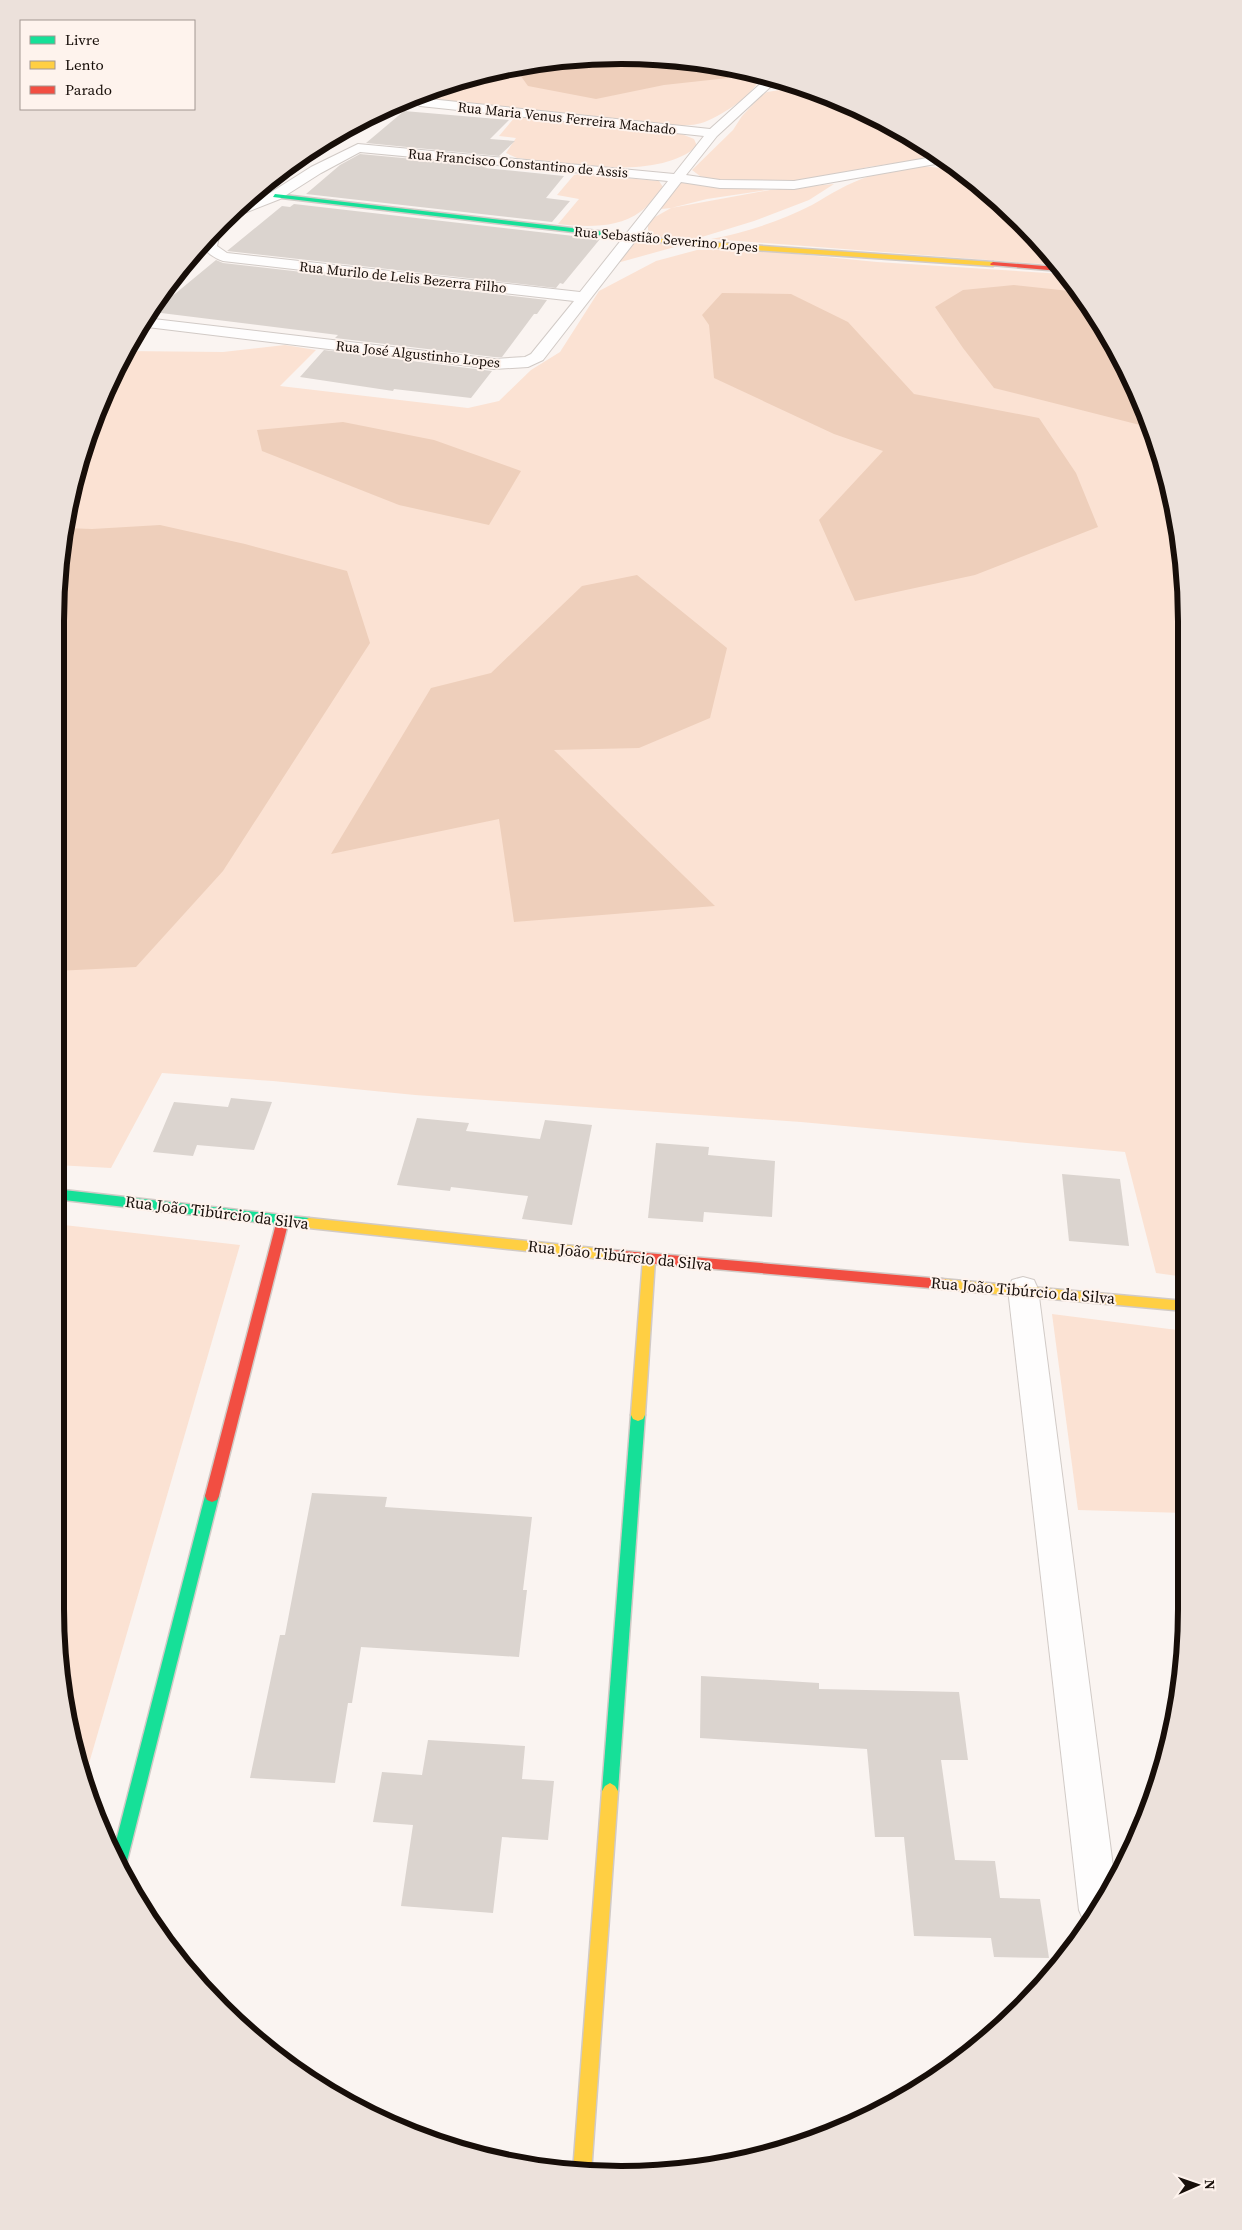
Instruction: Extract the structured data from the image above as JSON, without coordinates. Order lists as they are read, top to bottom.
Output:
{
  "streets": {
    "street": [
      "Rua Maria Venus Ferreira Machado",
      "Rua Francisco Constantino de Assis",
      "Rua Sebastião Severino Lopes",
      "Rua Murilo de Lelis Bezerra Filho",
      "Rua José Algustinho Lopes",
      "Rua João Tibúrcio da Silva"
    ]
  },
  "crossings": [
    ["Rua Maria Venus Ferreira Machado", "Rua José Algustinho Lopes"],
    ["Rua Francisco Constantino de Assis", "Rua Sebastião Severino Lopes"],
    ["Rua Francisco Constantino de Assis", "Rua José Algustinho Lopes"],
    ["Rua Sebastião Severino Lopes", "Rua José Algustinho Lopes"],
    ["Rua Murilo de Lelis Bezerra Filho", "Rua José Algustinho Lopes"]
  ],
  "legend": ["Livre", "Lento", "Parado"],
  "north": "right"
}
